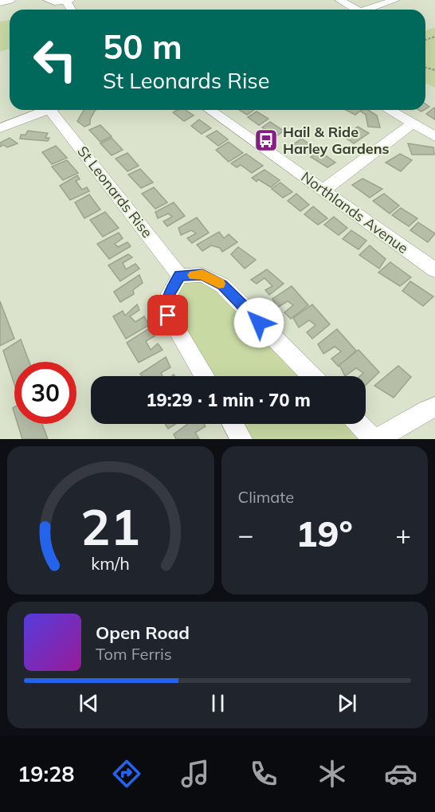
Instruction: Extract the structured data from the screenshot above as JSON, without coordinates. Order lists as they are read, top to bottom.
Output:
{
  "streets": {
    "street": ["St Leonards Rise", "Northlands Avenue"]
  },
  "places": {
    "bus stop": ["Hail & Ride Harley Gardens"]
  },
  "page": {
    "turn": ["50 m", "St Leonards Rise"],
    "limit": "30",
    "trip": "19:29 · 1 min · 70 m",
    "tile": "Climate",
    "heat": ["−", "19°", "+"],
    "song": ["Open Road", "Tom Ferris"],
    "tabs": "19:28",
    "gauge": ["21", "km/h"]
  }
}
